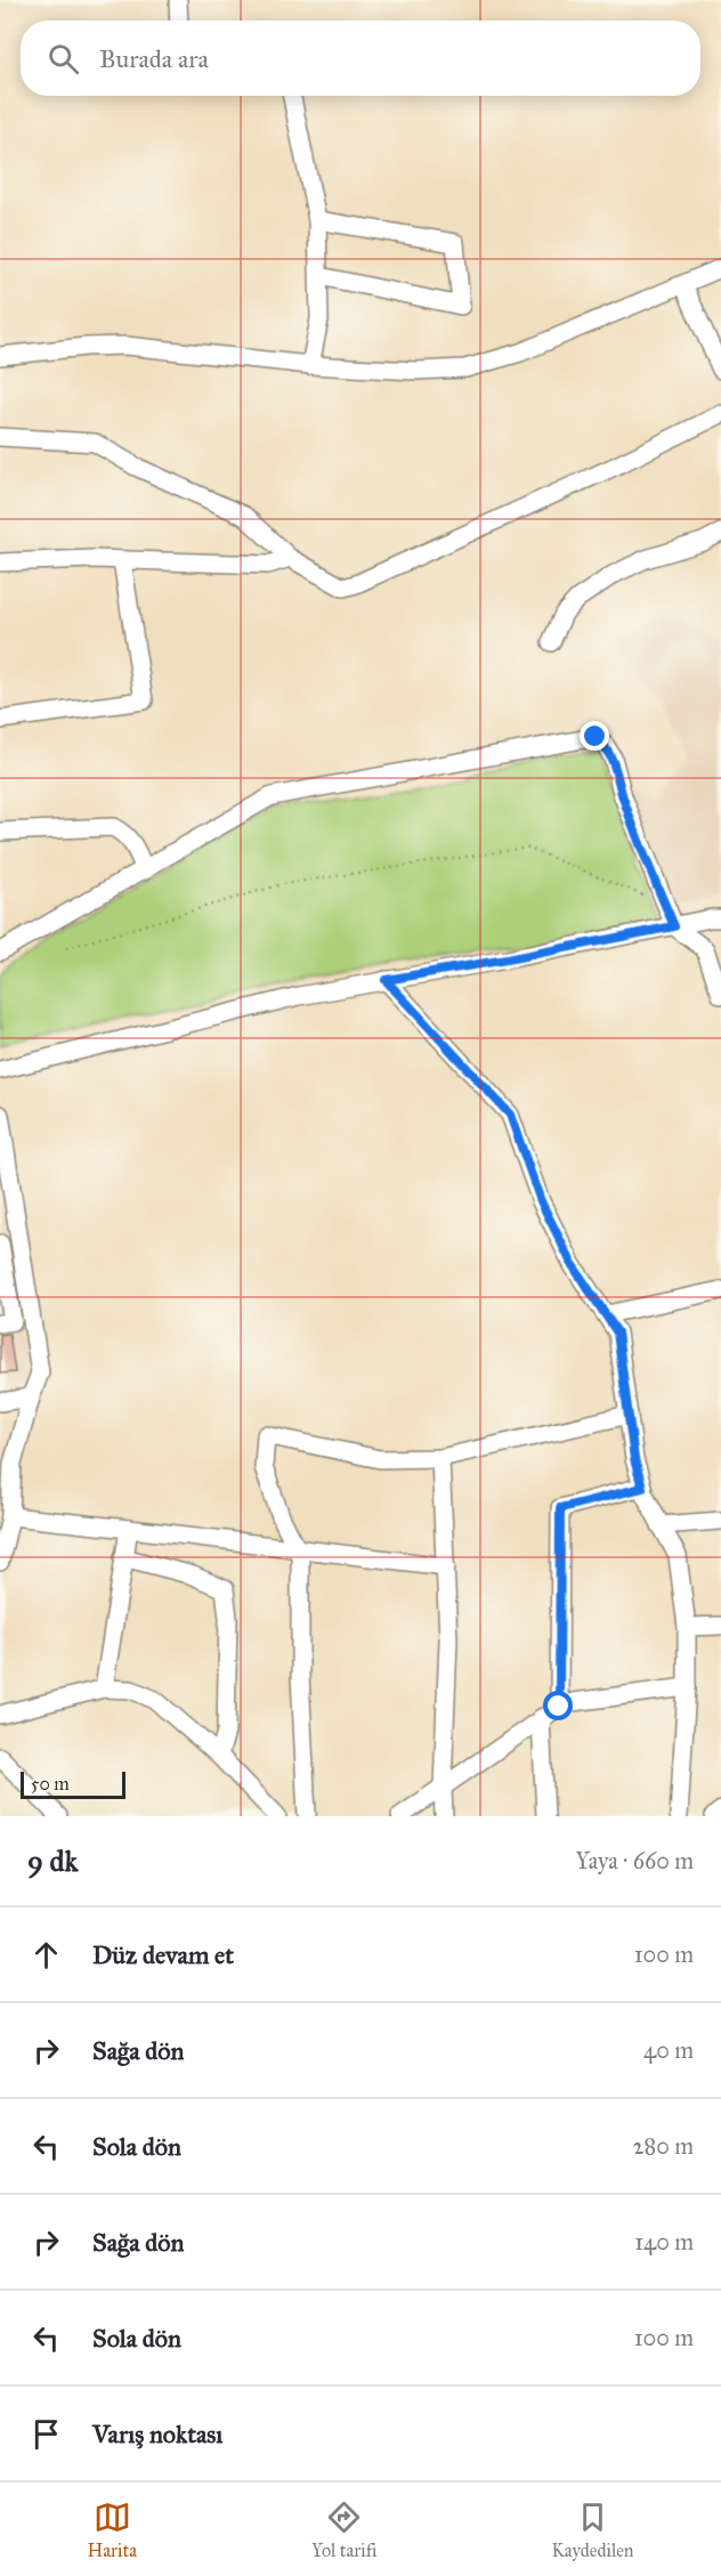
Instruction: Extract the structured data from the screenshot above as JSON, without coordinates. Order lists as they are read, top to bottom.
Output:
{
  "scale_bar": "50 m",
  "page": {
    "search": "Burada ara",
    "scale": "50 m",
    "heading": ["9 dk", "Yaya · 660 m"],
    "list": [
      ["Düz devam et", "100 m"],
      ["Sağa dön", "40 m"],
      ["Sola dön", "280 m"],
      ["Sağa dön", "140 m"],
      ["Sola dön", "100 m"],
      "Varış noktası"
    ],
    "nav": ["Harita", "Yol tarifi", "Kaydedilen"]
  }
}
